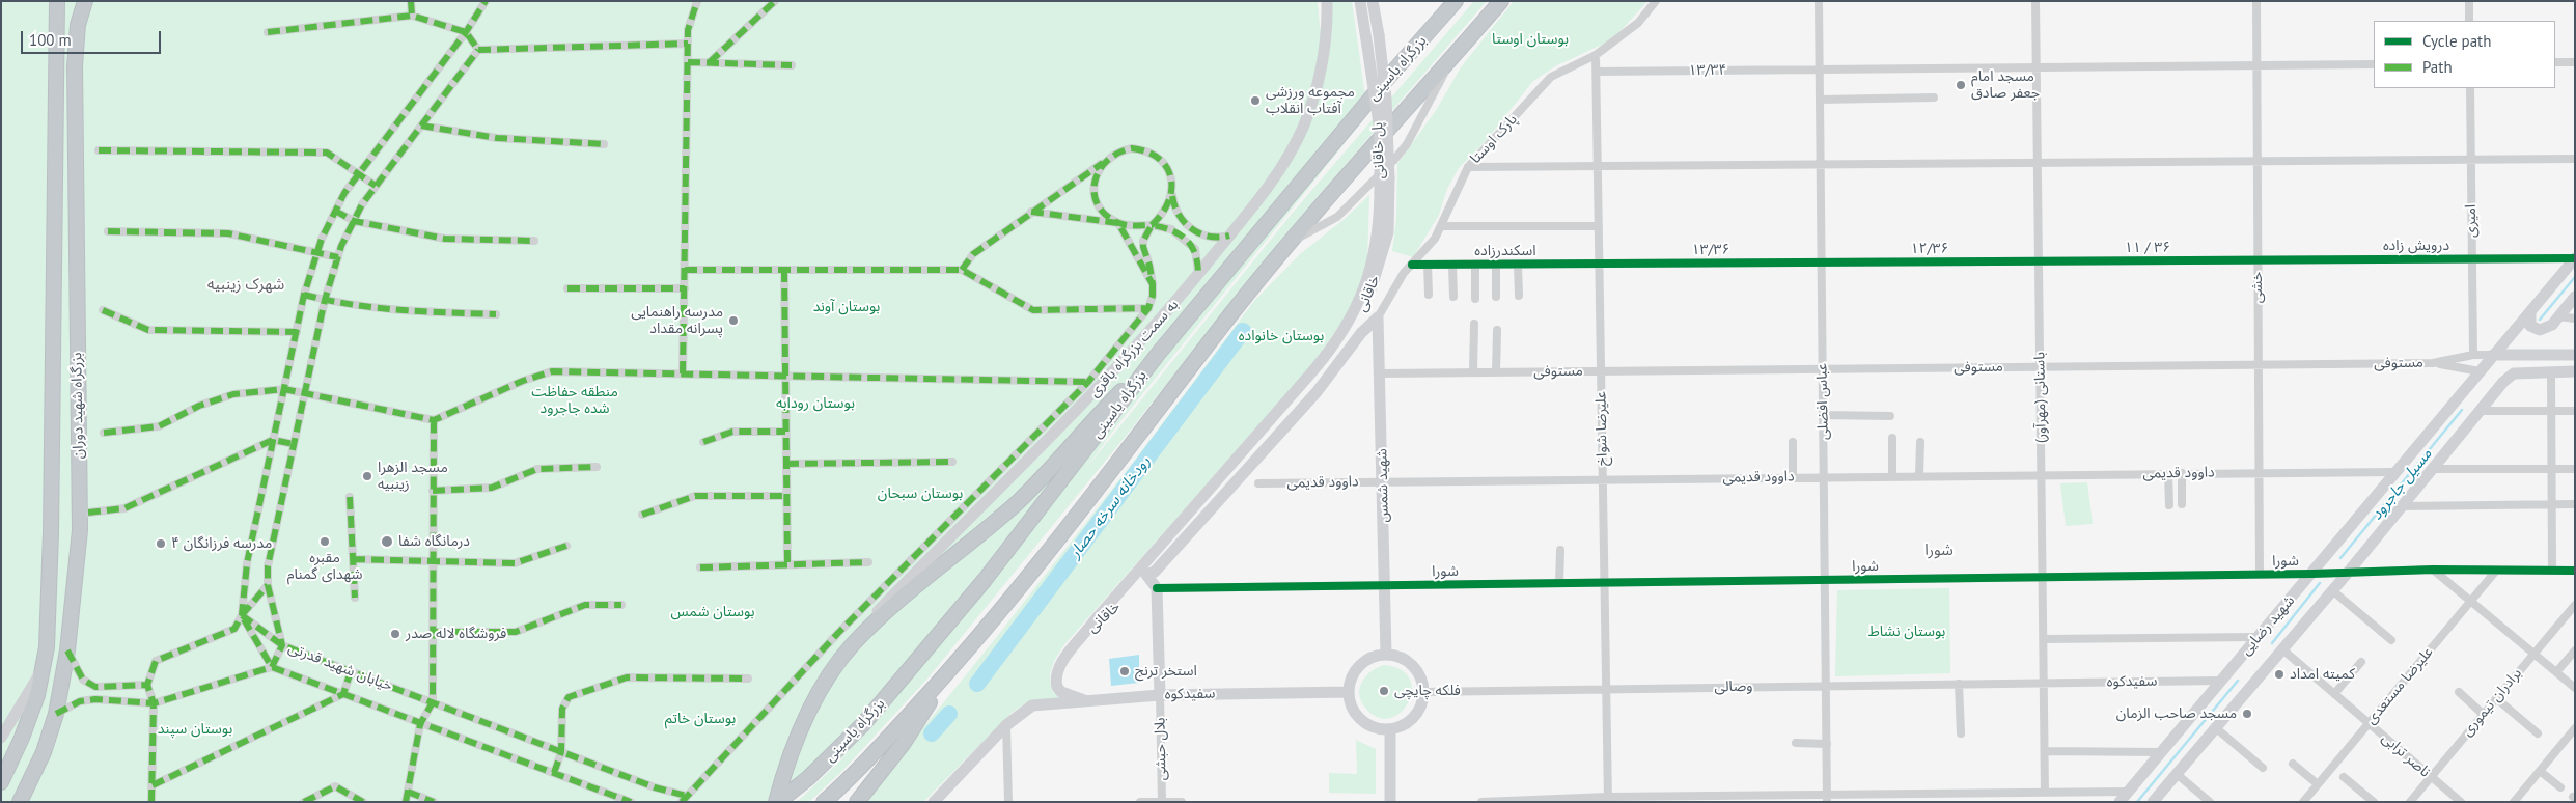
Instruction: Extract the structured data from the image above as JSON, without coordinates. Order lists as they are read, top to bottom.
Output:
{
  "streets": {
    "highway": ["بزرگراه یاسینی", "بزرگراه شهید دوران"],
    "main road": [
      "پل خاقانی",
      "خاقانی",
      "به سمت بزرگراه باقری",
      "مستوفی",
      "شهید شمس",
      "شهید رضایی",
      "سفیدکوه",
      "بلال حبشی"
    ],
    "street": [
      "۱۳/۳۴",
      "پارک اوستا",
      "امیری",
      "درویش زاده",
      "۱۱ / ۳۶",
      "۱۲/۳۶",
      "۱۳/۳۶",
      "اسکندرزاده",
      "خشی",
      "باستانی (مهرآور)",
      "عباس افضلی",
      "علیرضا شواخ",
      "داوود قدیمی",
      "شورا",
      "خیابان شهید قدرتی",
      "علیرضا مستعدی",
      "وصالی",
      "برادران تیموری",
      "ناصر ترابی"
    ]
  },
  "crossings": [
    ["۱۳/۳۴", "خشی"],
    ["۱۳/۳۴", "باستانی (مهرآور)"],
    ["۱۳/۳۴", "عباس افضلی"],
    ["۱۳/۳۴", "علیرضا شواخ"],
    ["پارک اوستا", "اسکندرزاده"],
    ["پارک اوستا", "علیرضا شواخ"],
    ["پارک اوستا", "شهید شمس"],
    ["پل خاقانی", "خاقانی"],
    ["امیری", "درویش زاده"],
    ["امیری", "مستوفی"],
    ["درویش زاده", "۱۱ / ۳۶"],
    ["درویش زاده", "خشی"],
    ["درویش زاده", "شهید رضایی"],
    ["۱۱ / ۳۶", "۱۲/۳۶"],
    ["۱۱ / ۳۶", "خشی"],
    ["۱۱ / ۳۶", "باستانی (مهرآور)"],
    ["۱۲/۳۶", "۱۳/۳۶"],
    ["۱۲/۳۶", "باستانی (مهرآور)"],
    ["۱۲/۳۶", "عباس افضلی"],
    ["۱۳/۳۶", "اسکندرزاده"],
    ["۱۳/۳۶", "عباس افضلی"],
    ["۱۳/۳۶", "علیرضا شواخ"],
    ["اسکندرزاده", "علیرضا شواخ"],
    ["خشی", "مستوفی"],
    ["خشی", "داوود قدیمی"],
    ["خشی", "شورا"],
    ["مستوفی", "باستانی (مهرآور)"],
    ["مستوفی", "عباس افضلی"],
    ["مستوفی", "علیرضا شواخ"],
    ["مستوفی", "شهید شمس"],
    ["مستوفی", "شهید رضایی"],
    ["باستانی (مهرآور)", "داوود قدیمی"],
    ["باستانی (مهرآور)", "شورا"],
    ["باستانی (مهرآور)", "سفیدکوه"],
    ["باستانی (مهرآور)", "وصالی"],
    ["عباس افضلی", "داوود قدیمی"],
    ["عباس افضلی", "شورا"],
    ["عباس افضلی", "وصالی"],
    ["علیرضا شواخ", "داوود قدیمی"],
    ["علیرضا شواخ", "شورا"],
    ["علیرضا شواخ", "وصالی"],
    ["داوود قدیمی", "شهید شمس"],
    ["داوود قدیمی", "شهید رضایی"],
    ["شهید شمس", "شورا"],
    ["شهید شمس", "سفیدکوه"],
    ["شهید شمس", "وصالی"],
    ["شورا", "شهید رضایی"],
    ["شورا", "علیرضا مستعدی"],
    ["شورا", "بلال حبشی"],
    ["شهید رضایی", "سفیدکوه"],
    ["شهید رضایی", "ناصر ترابی"],
    ["سفیدکوه", "وصالی"],
    ["سفیدکوه", "بلال حبشی"],
    ["علیرضا مستعدی", "ناصر ترابی"],
    ["برادران تیموری", "ناصر ترابی"]
  ],
  "districts": ["شهرک زینبیه", "شورا"],
  "water": ["مسیل جاجرود", "رودخانه سرخه حصار"],
  "parks": [
    "بوستان اوستا",
    "بوستان آوند",
    "بوستان خانواده",
    "منطقه حفاظت شده جاجرود",
    "بوستان رودابه",
    "بوستان سبحان",
    "بوستان شمس",
    "بوستان نشاط",
    "بوستان خاتم",
    "بوستان سپند"
  ],
  "places": [
    "مسجد امام جعفر صادق",
    "مجموعه ورزشی آفتاب انقلاب",
    "مدرسه راهنمایی پسرانه مقداد",
    "مسجد الزهرا زینبیه",
    "مقبره شهدای گمنام",
    "درمانگاه شفا",
    "مدرسه فرزانگان ۴",
    "فروشگاه لاله صدر",
    "استخر ترنج",
    "کمیته امداد",
    "فلکه چایچی",
    "مسجد صاحب الزمان"
  ],
  "legend": ["Cycle path", "Path"],
  "scale_bar": "100 m"
}
